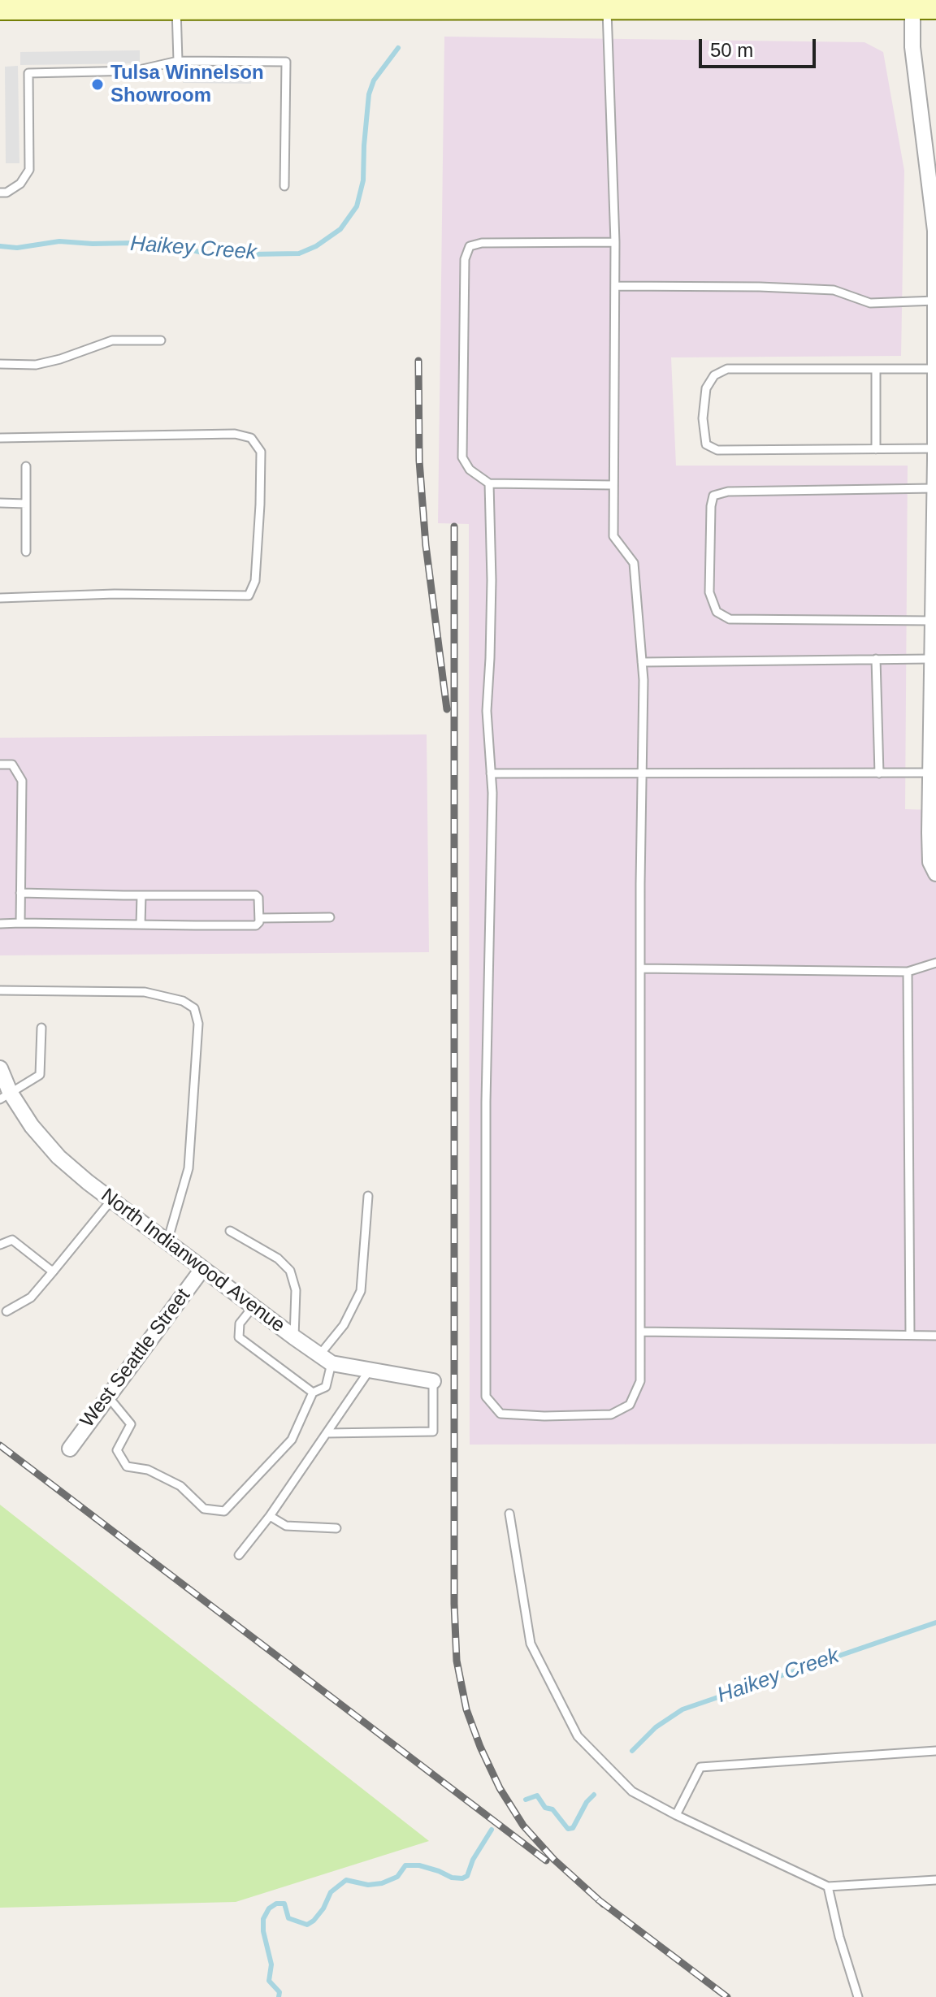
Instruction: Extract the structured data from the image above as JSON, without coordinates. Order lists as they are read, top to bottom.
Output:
{
  "streets": {
    "street": ["North Indianwood Avenue", "West Seattle Street"]
  },
  "crossings": [
    ["North Indianwood Avenue", "West Seattle Street"]
  ],
  "water": ["Haikey Creek"],
  "places": ["Tulsa Winnelson Showroom"],
  "scale_bar": "50 m"
}
